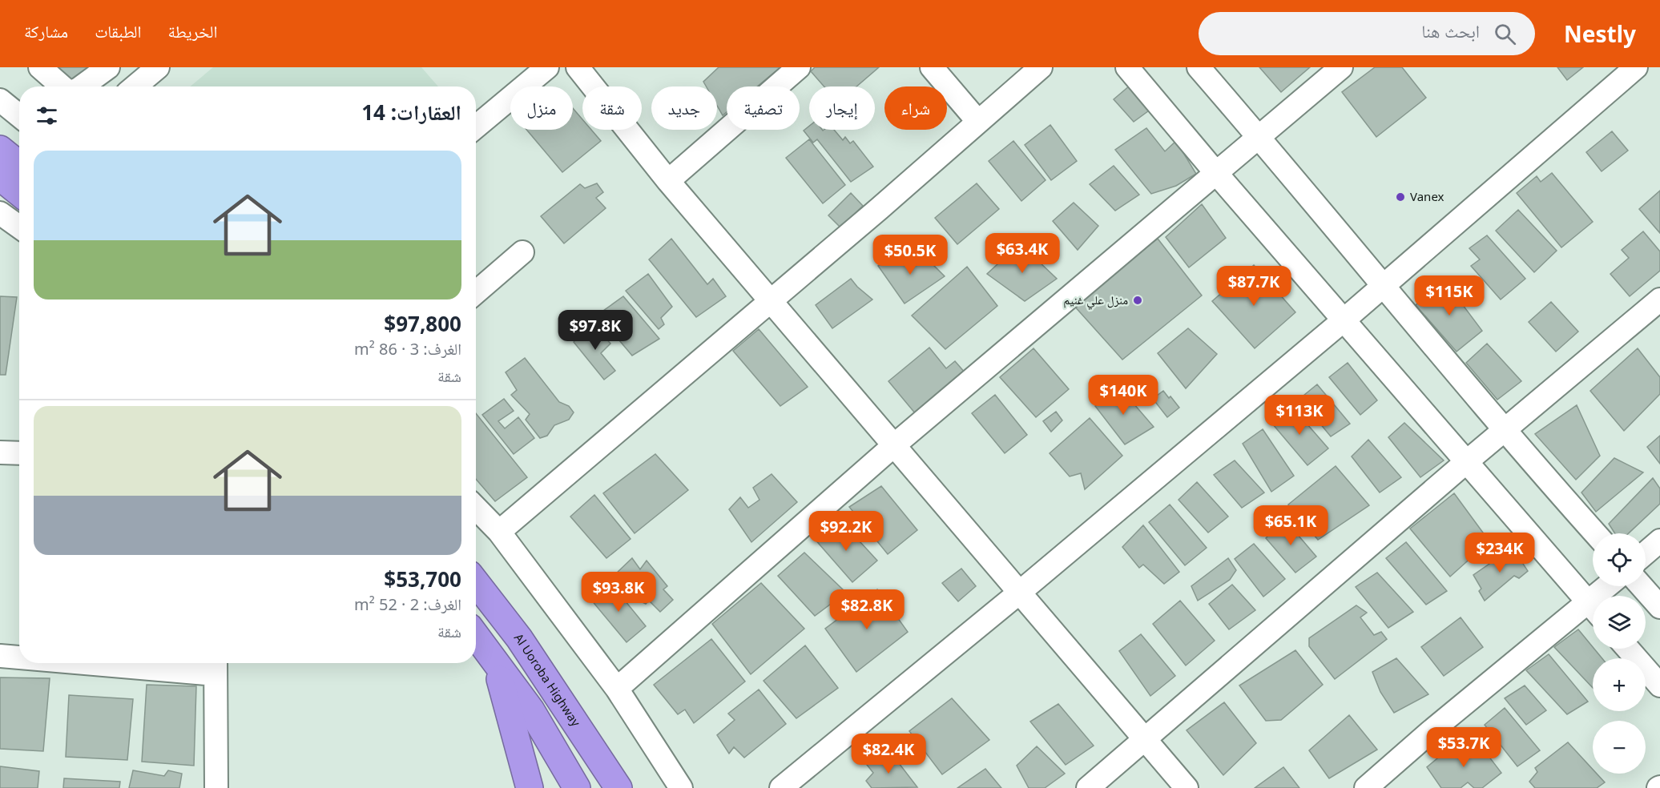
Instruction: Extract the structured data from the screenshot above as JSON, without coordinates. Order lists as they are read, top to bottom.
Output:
{
  "streets": {
    "highway": ["Al Uoroba Highway"]
  },
  "places": ["Vanex", "منزل علي غنيم"],
  "page": {
    "header": "Nestly",
    "search": "ابحث هنا",
    "nav": ["الخريطة", "الطبقات", "مشاركة"],
    "chip": [
      "شراء",
      "إيجار",
      "تصفية",
      "جديد",
      "شقة",
      "منزل"
    ],
    "heading": "العقارات: 14",
    "list": [
      {
        "name": "$97,800",
        "note": "الغرف: 3 · 86 m² · شقة"
      },
      {
        "name": "$53,700",
        "note": "الغرف: 2 · 52 m² · شقة"
      }
    ],
    "price": [
      "$63.4K",
      "$50.5K",
      "$87.7K",
      "$115K",
      "$97.8K",
      "$140K",
      "$113K",
      "$65.1K",
      "$92.2K",
      "$234K",
      "$93.8K",
      "$82.8K",
      "$53.7K",
      "$82.4K"
    ],
    "map_buttons": ["+", "−"]
  }
}
